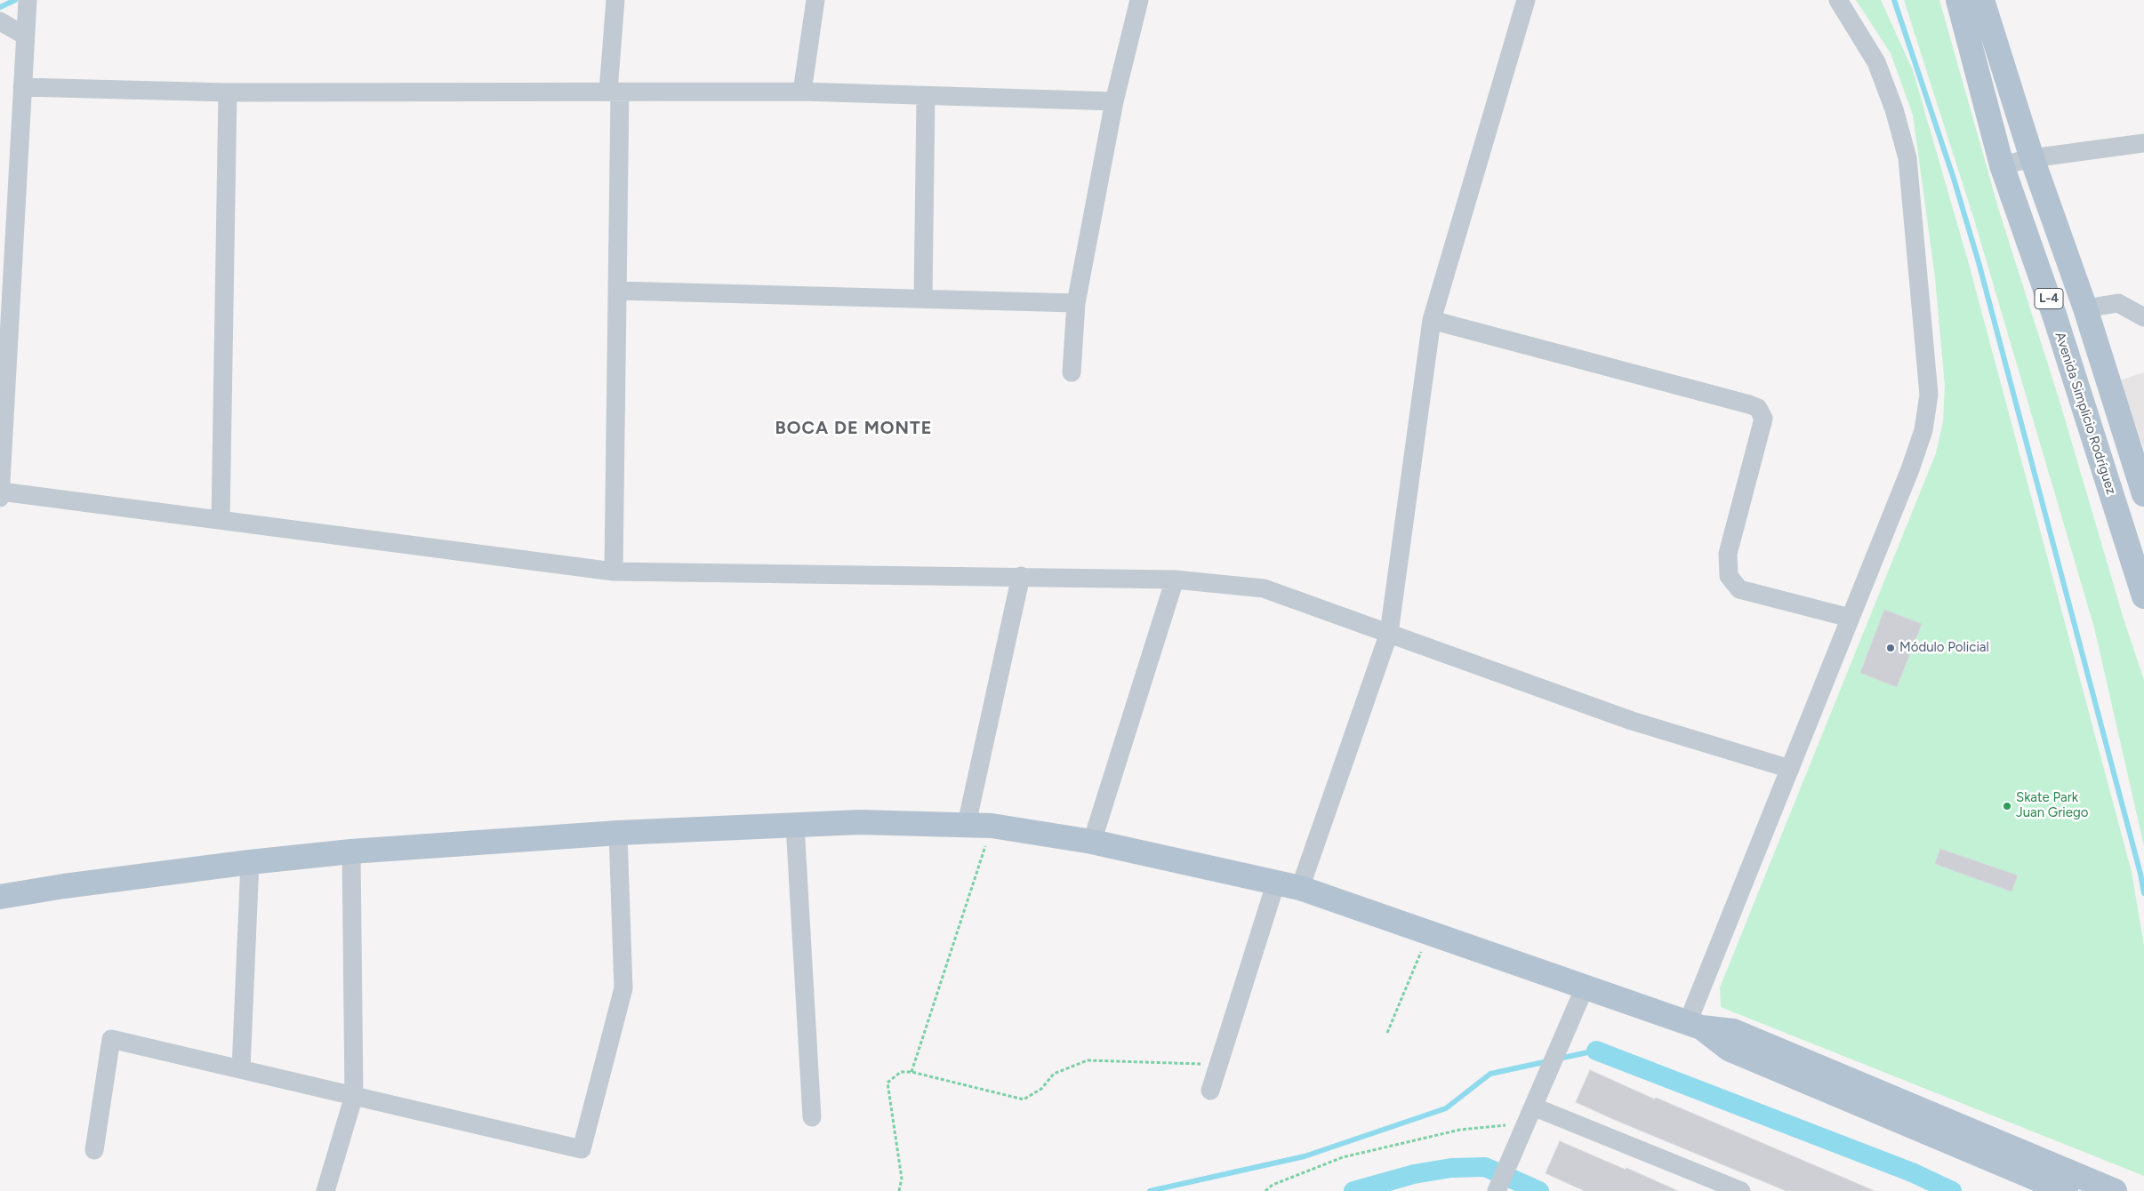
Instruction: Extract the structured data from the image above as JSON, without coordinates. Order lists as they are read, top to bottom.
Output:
{
  "streets": {
    "main road": ["L-4", "Avenida Simplicio Rodríguez"]
  },
  "districts": ["BOCA DE MONTE"],
  "places": ["Módulo Policial", "Skate Park Juan Griego"]
}
